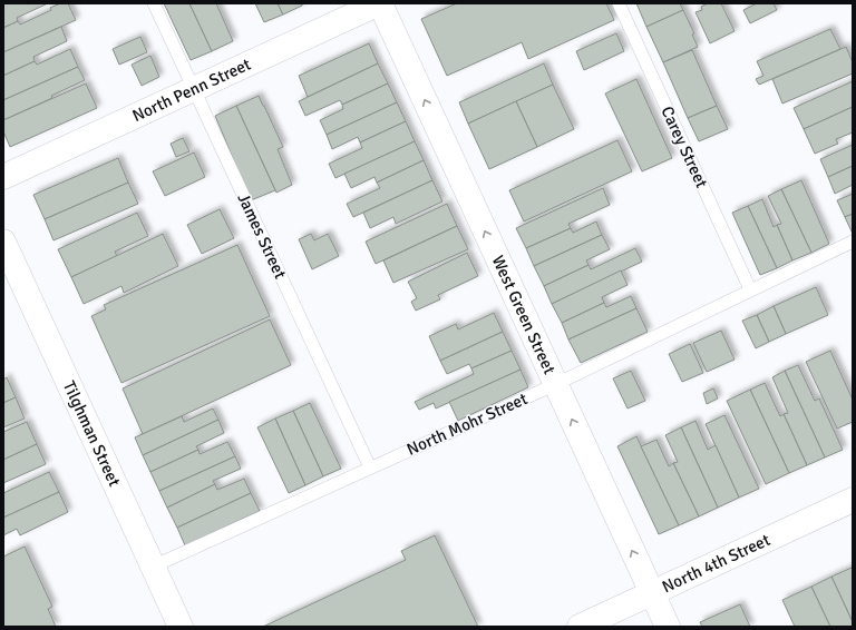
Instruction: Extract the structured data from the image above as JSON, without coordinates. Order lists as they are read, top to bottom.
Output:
{
  "streets": {
    "street": [
      "North Penn Street",
      "West Green Street",
      "Tilghman Street",
      "North 4th Street"
    ],
    "lane": ["Carey Street", "James Street", "North Mohr Street"]
  },
  "crossings": [
    ["North Penn Street", "James Street"],
    ["North Penn Street", "West Green Street"],
    ["Carey Street", "North Mohr Street"],
    ["James Street", "North Mohr Street"],
    ["West Green Street", "North Mohr Street"],
    ["West Green Street", "North 4th Street"],
    ["North Mohr Street", "Tilghman Street"]
  ],
  "one_way": ["West Green Street"]
}
